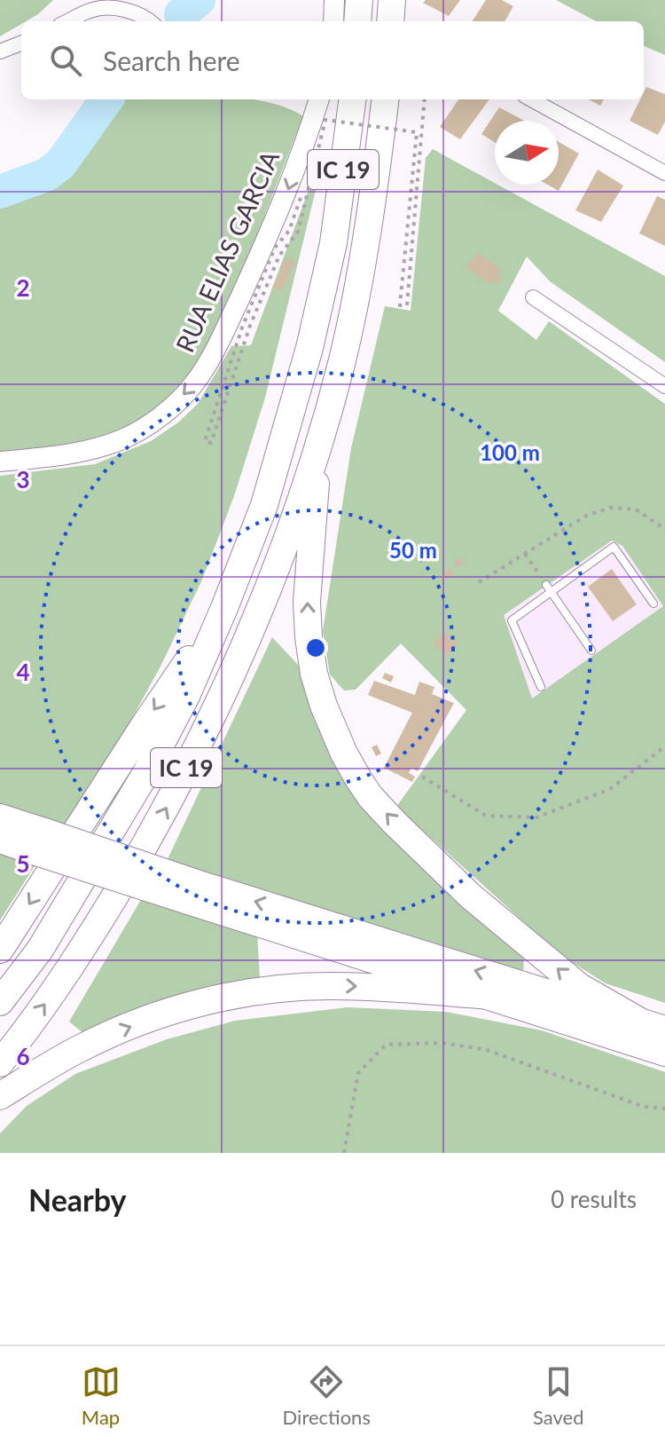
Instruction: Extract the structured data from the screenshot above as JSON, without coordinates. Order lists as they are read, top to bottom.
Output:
{
  "streets": {
    "highway": ["IC 19"],
    "street": ["RUA ELIAS GARCIA"]
  },
  "one_way": ["RUA ELIAS GARCIA"],
  "north": "right",
  "page": {
    "search": "Search here",
    "heading": ["Nearby", "0 results"],
    "nav": ["Map", "Directions", "Saved"]
  },
  "grid": {
    "rows": [
      "2",
      "3",
      "4",
      "5",
      "6"
    ]
  },
  "rings": ["100 m", "50 m"]
}
